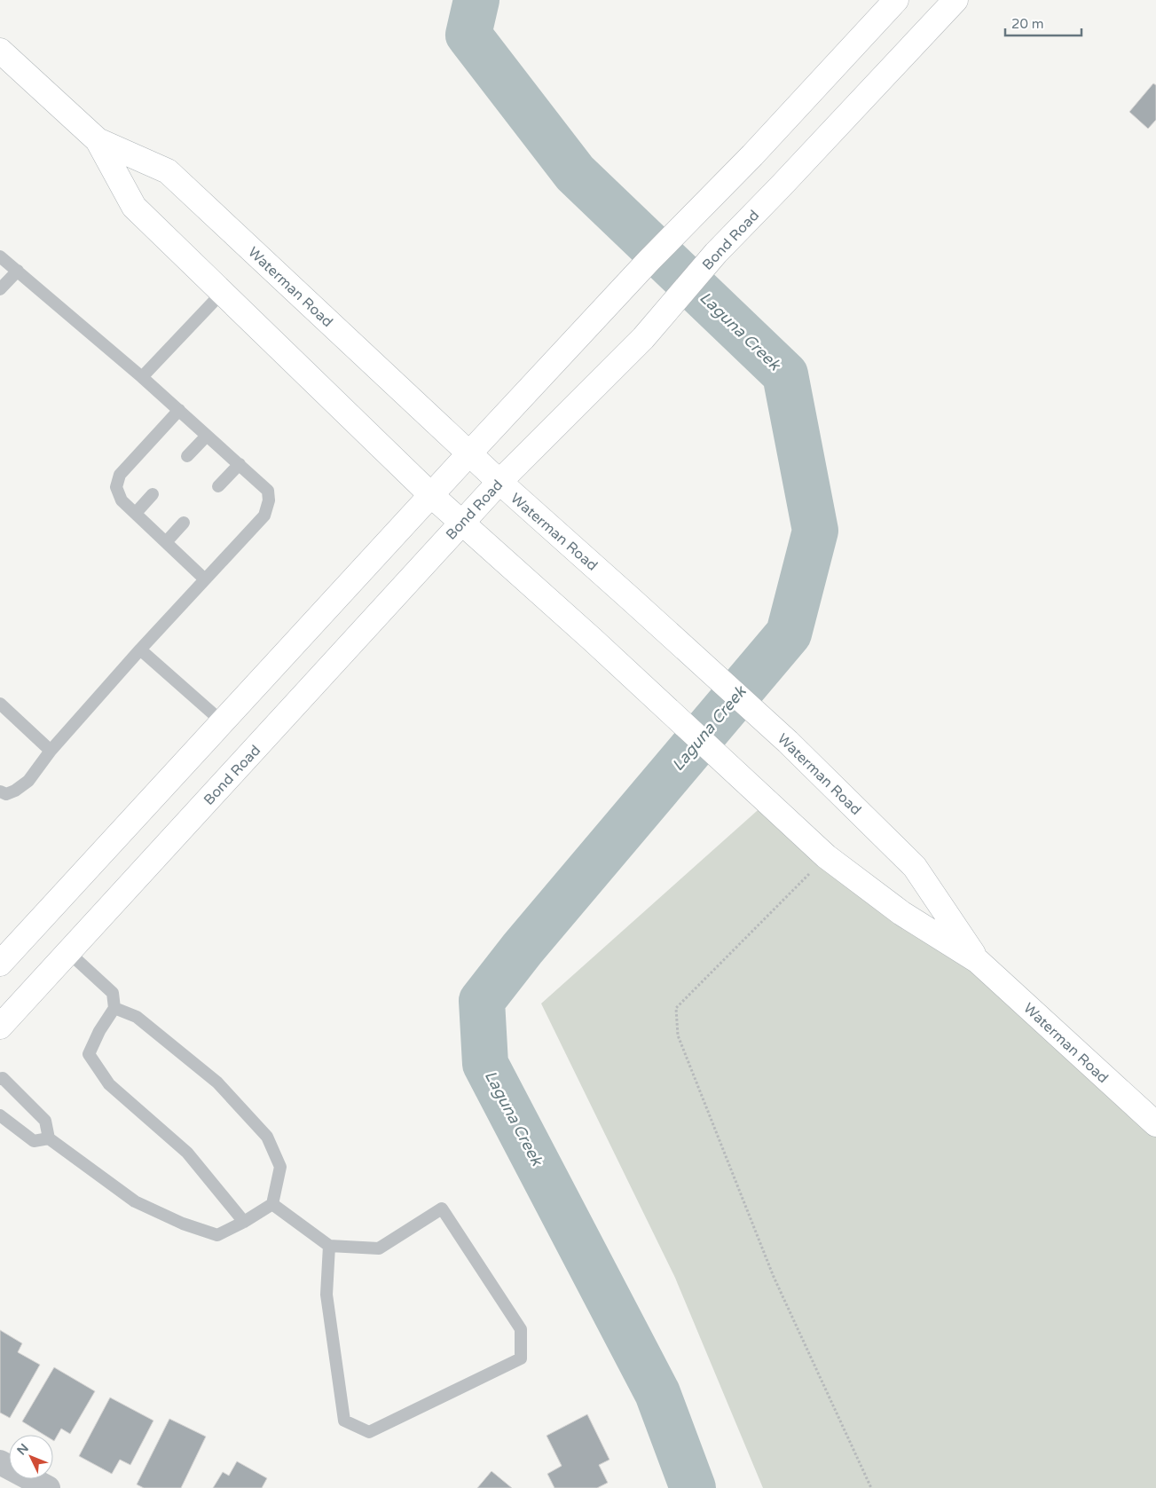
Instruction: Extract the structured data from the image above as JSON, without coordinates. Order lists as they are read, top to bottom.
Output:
{
  "streets": {
    "main road": ["Bond Road", "Waterman Road"]
  },
  "crossings": [
    ["Bond Road", "Waterman Road"]
  ],
  "water": ["Laguna Creek"],
  "scale_bar": "20 m",
  "north": "top left"
}
